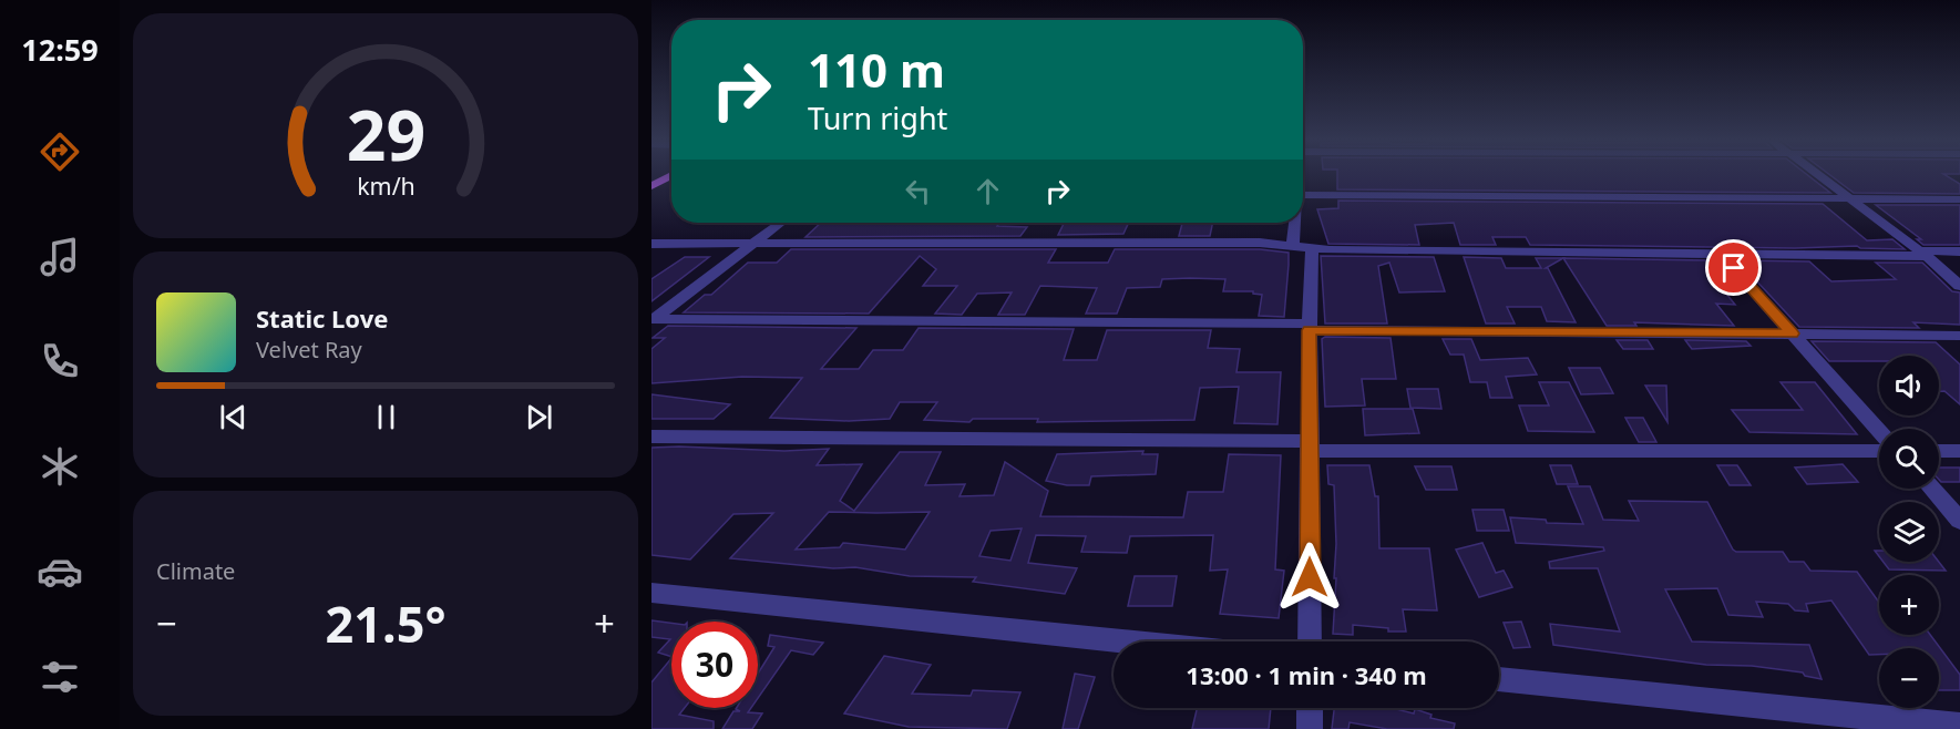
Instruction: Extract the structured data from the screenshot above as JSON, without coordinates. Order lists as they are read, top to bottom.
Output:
{
  "page": {
    "tabs": "12:59",
    "turn": ["110 m", "Turn right"],
    "song": ["Static Love", "Velvet Ray"],
    "map_buttons": ["+", "−"],
    "tile": "Climate",
    "heat": ["−", "21.5°", "+"],
    "limit": "30",
    "trip": "13:00 · 1 min · 340 m",
    "gauge": ["29", "km/h"]
  }
}
